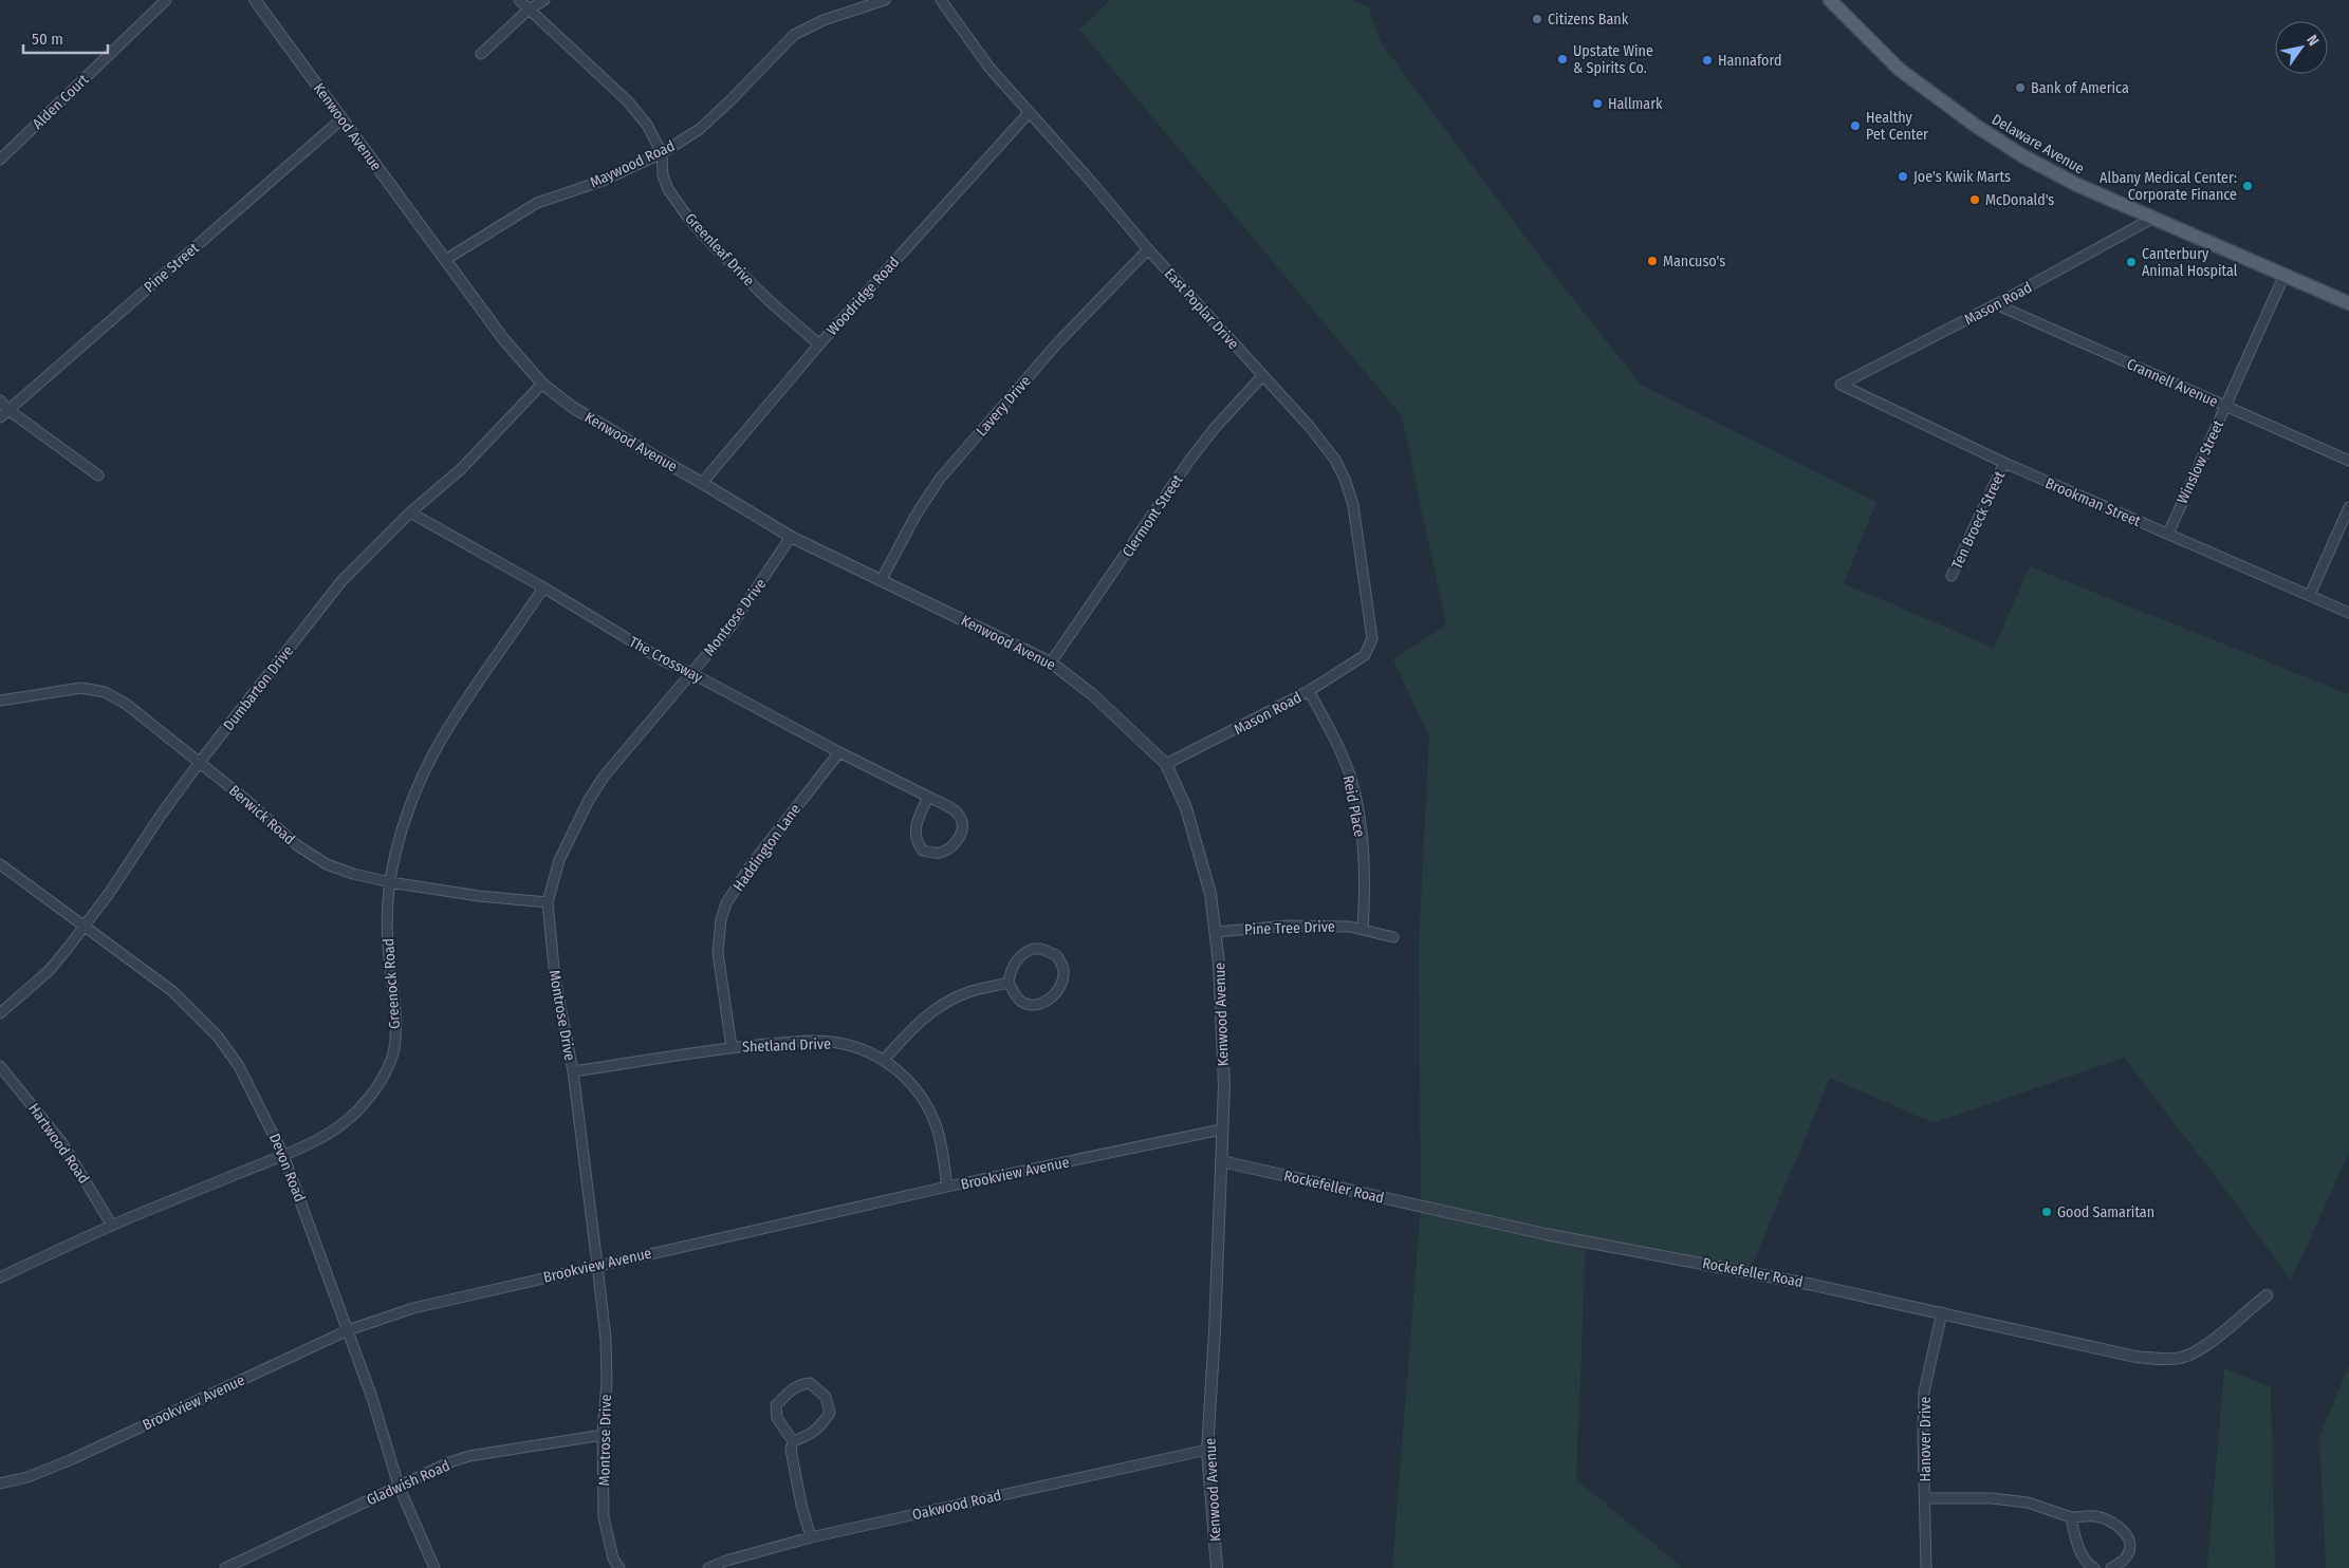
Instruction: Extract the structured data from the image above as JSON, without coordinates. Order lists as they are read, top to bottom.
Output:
{
  "streets": {
    "main road": ["Delaware Avenue"],
    "street": [
      "Alden Court",
      "Kenwood Avenue",
      "Maywood Road",
      "Greenleaf Drive",
      "Pine Street",
      "Woodridge Road",
      "Mason Road",
      "East Poplar Drive",
      "Crannell Avenue",
      "Lavery Drive",
      "Winslow Street",
      "Brookman Street",
      "Clermont Street",
      "Ten Broeck Street",
      "Montrose Drive",
      "The Crossway",
      "Dumbarton Drive",
      "Reid Place",
      "Berwick Road",
      "Haddington Lane",
      "Pine Tree Drive",
      "Greenock Road",
      "Shetland Drive",
      "Hartwood Road",
      "Devon Road",
      "Brookview Avenue",
      "Rockefeller Road",
      "Hanover Drive",
      "Gladwish Road",
      "Oakwood Road"
    ]
  },
  "crossings": [
    ["Kenwood Avenue", "Maywood Road"],
    ["Kenwood Avenue", "Pine Street"],
    ["Kenwood Avenue", "Woodridge Road"],
    ["Kenwood Avenue", "Mason Road"],
    ["Kenwood Avenue", "Lavery Drive"],
    ["Kenwood Avenue", "Clermont Street"],
    ["Kenwood Avenue", "Montrose Drive"],
    ["Kenwood Avenue", "Dumbarton Drive"],
    ["Kenwood Avenue", "Pine Tree Drive"],
    ["Kenwood Avenue", "Brookview Avenue"],
    ["Kenwood Avenue", "Rockefeller Road"],
    ["Kenwood Avenue", "Oakwood Road"],
    ["Delaware Avenue", "Mason Road"],
    ["Delaware Avenue", "Winslow Street"],
    ["Maywood Road", "Greenleaf Drive"],
    ["Greenleaf Drive", "Woodridge Road"],
    ["Woodridge Road", "East Poplar Drive"],
    ["Mason Road", "East Poplar Drive"],
    ["Mason Road", "Crannell Avenue"],
    ["Mason Road", "Brookman Street"],
    ["Mason Road", "Reid Place"],
    ["East Poplar Drive", "Lavery Drive"],
    ["East Poplar Drive", "Clermont Street"],
    ["Crannell Avenue", "Winslow Street"],
    ["Winslow Street", "Brookman Street"],
    ["Brookman Street", "Ten Broeck Street"],
    ["Montrose Drive", "The Crossway"],
    ["Montrose Drive", "Berwick Road"],
    ["Montrose Drive", "Shetland Drive"],
    ["Montrose Drive", "Brookview Avenue"],
    ["Montrose Drive", "Gladwish Road"],
    ["The Crossway", "Dumbarton Drive"],
    ["The Crossway", "Haddington Lane"],
    ["The Crossway", "Greenock Road"],
    ["Dumbarton Drive", "Berwick Road"],
    ["Dumbarton Drive", "Devon Road"],
    ["Reid Place", "Pine Tree Drive"],
    ["Berwick Road", "Greenock Road"],
    ["Haddington Lane", "Shetland Drive"],
    ["Greenock Road", "Hartwood Road"],
    ["Greenock Road", "Devon Road"],
    ["Shetland Drive", "Brookview Avenue"],
    ["Devon Road", "Brookview Avenue"],
    ["Devon Road", "Gladwish Road"],
    ["Rockefeller Road", "Hanover Drive"]
  ],
  "places": [
    "Citizens Bank",
    "Upstate Wine & Spirits Co.",
    "Hannaford",
    "Bank of America",
    "Hallmark",
    "Healthy Pet Center",
    "Joe's Kwik Marts",
    "Albany Medical Center: Corporate Finance",
    "McDonald's",
    "Mancuso's",
    "Canterbury Animal Hospital",
    "Good Samaritan"
  ],
  "scale_bar": "50 m",
  "north": "top right"
}
